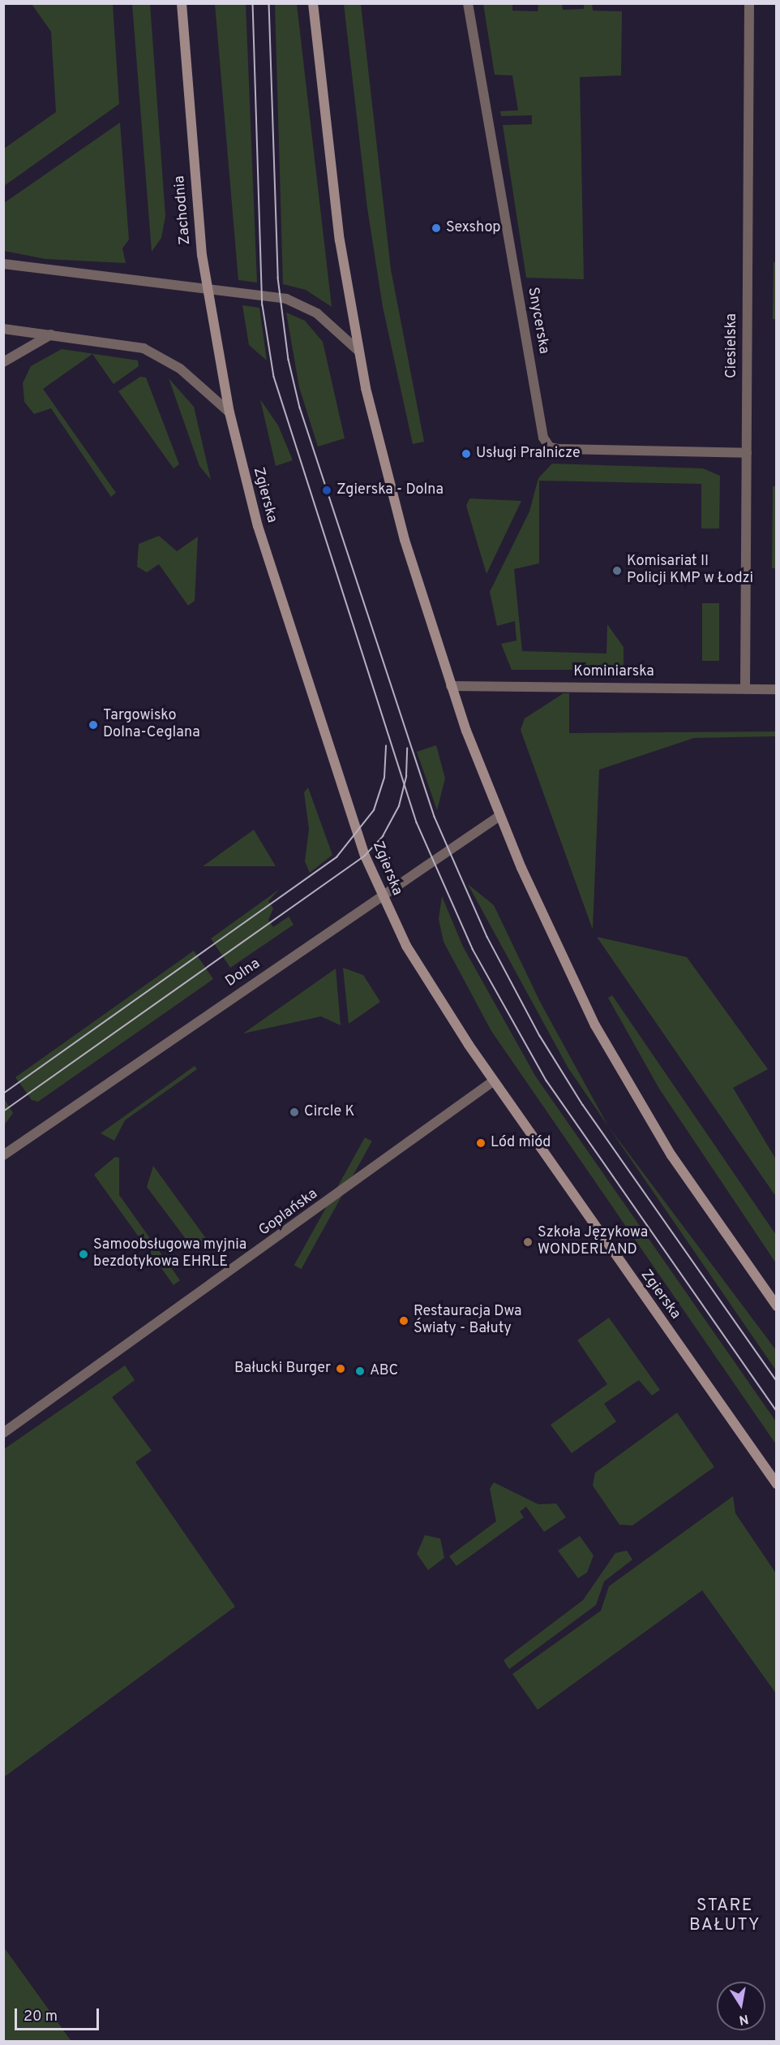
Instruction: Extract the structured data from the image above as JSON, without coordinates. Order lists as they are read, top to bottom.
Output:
{
  "streets": {
    "main road": ["Zachodnia", "Zgierska"],
    "street": [
      "Snycerska",
      "Ciesielska",
      "Kominiarska",
      "Dolna",
      "Goplańska"
    ]
  },
  "crossings": [
    ["Zachodnia", "Zgierska"],
    ["Snycerska", "Ciesielska"],
    ["Ciesielska", "Kominiarska"],
    ["Zgierska", "Dolna"],
    ["Zgierska", "Goplańska"]
  ],
  "districts": ["STARE BAŁUTY"],
  "places": [
    "Sexshop",
    "Usługi Pralnicze",
    "Zgierska - Dolna",
    "Komisariat II Policji KMP w Łodzi",
    "Targowisko Dolna-Ceglana",
    "Circle K",
    "Lód miód",
    "Szkoła Językowa WONDERLAND",
    "Samoobsługowa myjnia bezdotykowa EHRLE",
    "Restauracja Dwa Światy - Bałuty",
    "Bałucki Burger",
    "ABC"
  ],
  "scale_bar": "20 m",
  "north": "bottom"
}
